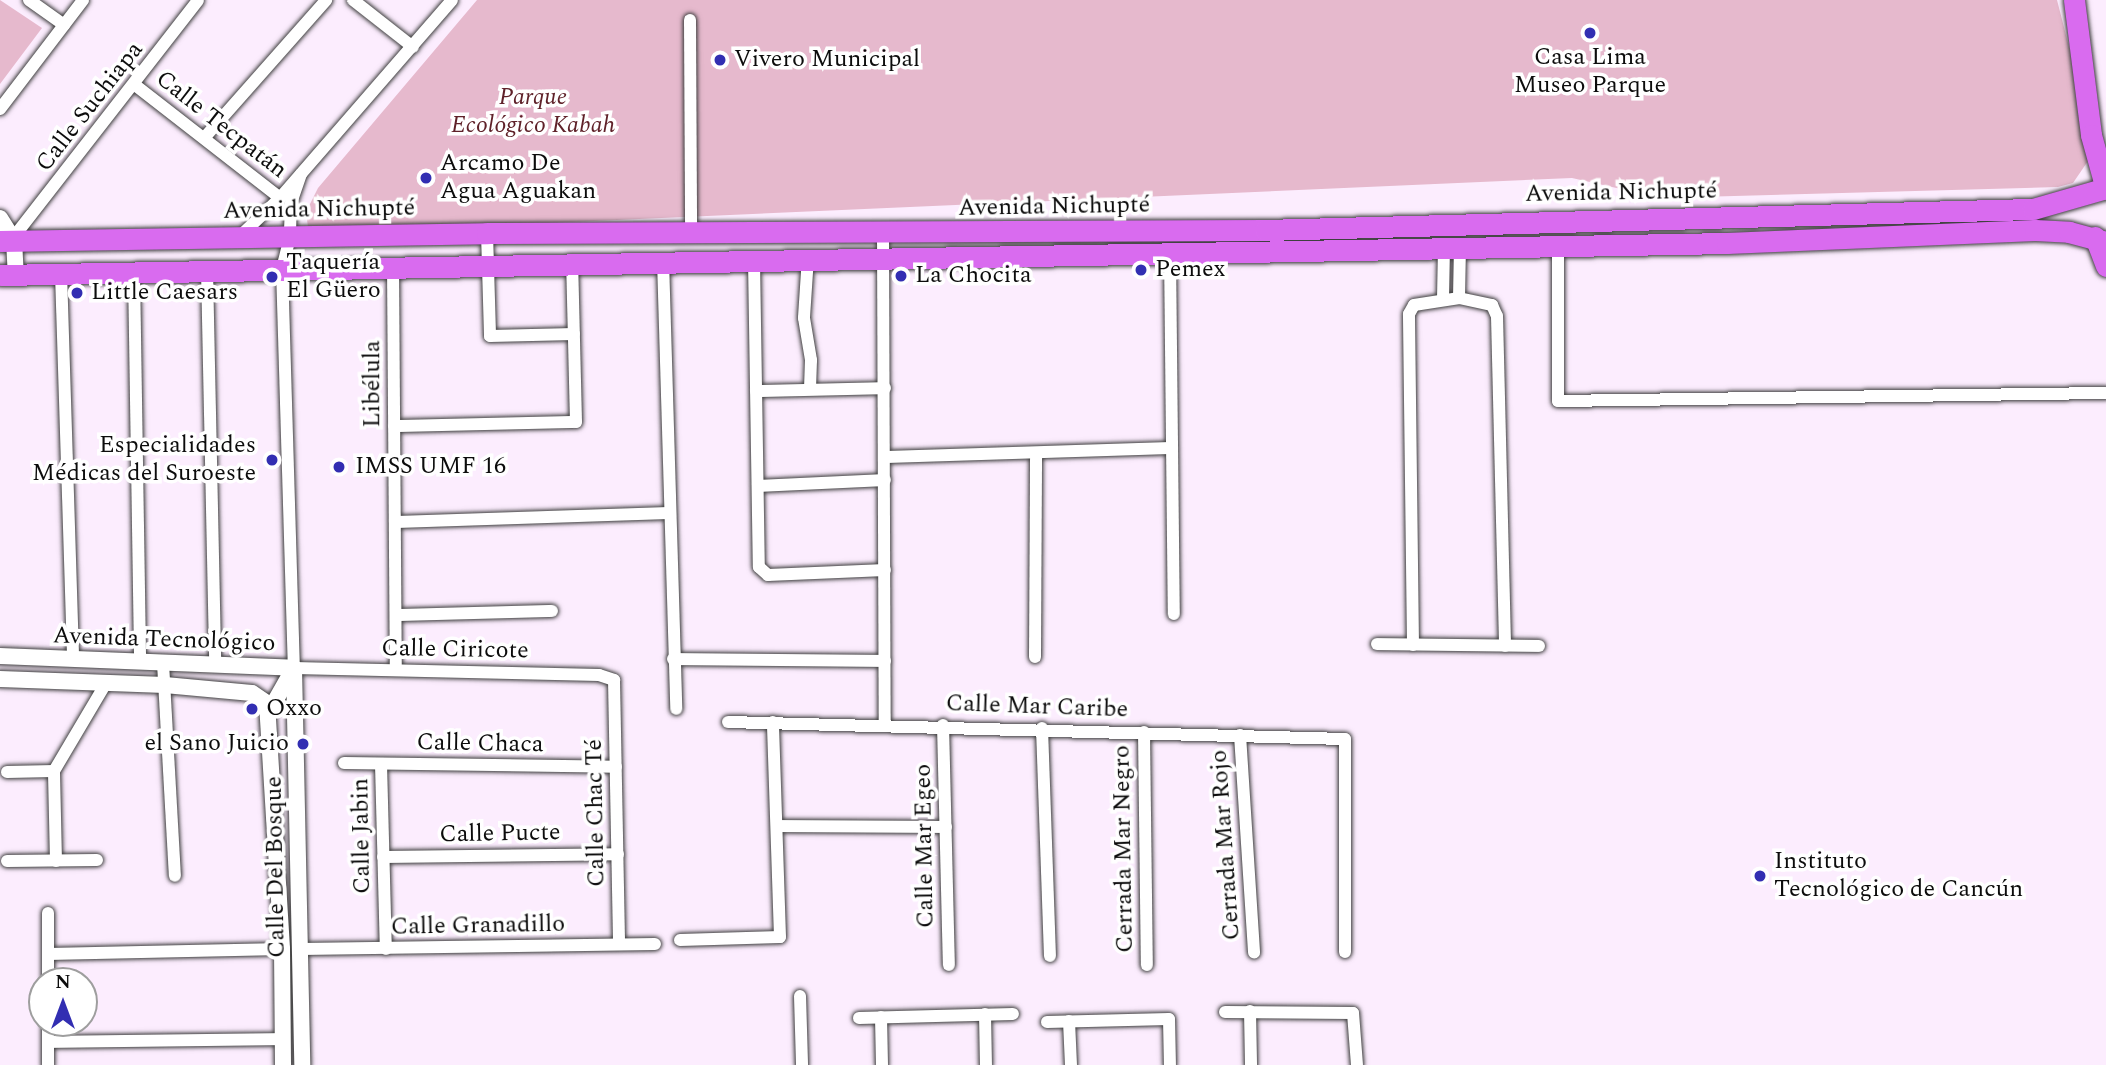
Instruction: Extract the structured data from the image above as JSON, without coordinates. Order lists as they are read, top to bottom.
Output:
{
  "streets": {
    "main road": ["Avenida Nichupté"],
    "street": [
      "Calle Suchiapa",
      "Calle Tecpatán",
      "Libélula",
      "Avenida Tecnológico",
      "Calle Ciricote",
      "Calle Mar Caribe",
      "Calle Chaca",
      "Calle Chac Té",
      "Calle Pucte",
      "Calle Jabin",
      "Cerrada Mar Rojo",
      "Calle Mar Egeo",
      "Cerrada Mar Negro",
      "Calle Del Bosque",
      "Calle Granadillo"
    ]
  },
  "crossings": [
    ["Calle Suchiapa", "Calle Tecpatán"],
    ["Calle Suchiapa", "Avenida Nichupté"],
    ["Avenida Nichupté", "Libélula"],
    ["Libélula", "Calle Ciricote"],
    ["Avenida Tecnológico", "Calle Ciricote"],
    ["Avenida Tecnológico", "Calle Del Bosque"],
    ["Calle Ciricote", "Calle Chac Té"],
    ["Calle Ciricote", "Calle Del Bosque"],
    ["Calle Mar Caribe", "Cerrada Mar Rojo"],
    ["Calle Mar Caribe", "Calle Mar Egeo"],
    ["Calle Mar Caribe", "Cerrada Mar Negro"],
    ["Calle Chaca", "Calle Chac Té"],
    ["Calle Chaca", "Calle Jabin"],
    ["Calle Chac Té", "Calle Pucte"],
    ["Calle Chac Té", "Calle Granadillo"],
    ["Calle Pucte", "Calle Jabin"],
    ["Calle Jabin", "Calle Granadillo"],
    ["Calle Del Bosque", "Calle Granadillo"]
  ],
  "parks": ["Parque Ecológico Kabah"],
  "places": [
    "Casa Lima Museo Parque",
    "Vivero Municipal",
    "Arcamo De Agua Aguakan",
    "Pemex",
    "La Chocita",
    "Taquería El Güero",
    "Little Caesars",
    "Especialidades Médicas del Suroeste",
    "IMSS UMF 16",
    "Oxxo",
    "el Sano Juicio",
    "Instituto Tecnológico de Cancún"
  ],
  "north": "top"
}
